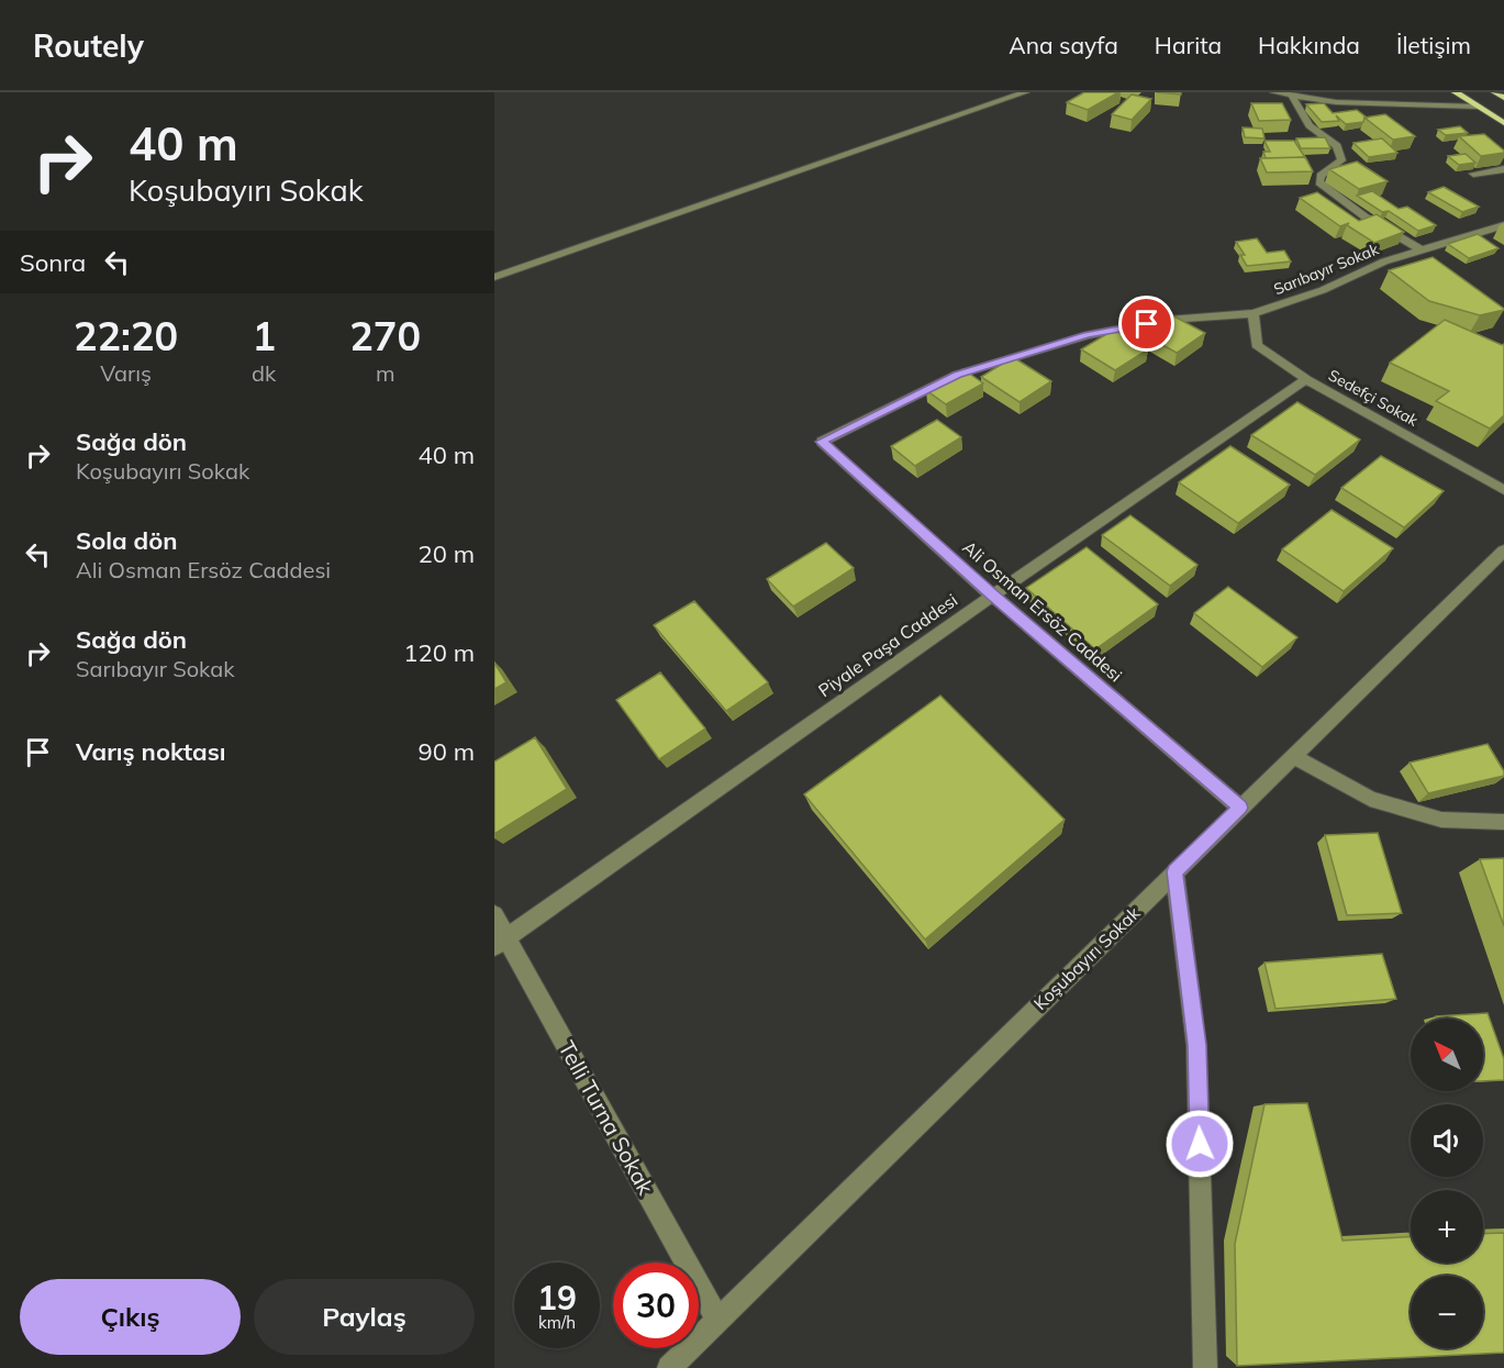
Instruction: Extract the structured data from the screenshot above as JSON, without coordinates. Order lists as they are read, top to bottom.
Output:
{
  "streets": {
    "street": [
      "Sarıbayır Sokak",
      "Sedefçi Sokak",
      "Ali Osman Ersöz Caddesi",
      "Piyale Paşa Caddesi",
      "Koşubayırı Sokak",
      "Telli Turna Sokak"
    ]
  },
  "crossings": [
    ["Sarıbayır Sokak", "Sedefçi Sokak"],
    ["Sarıbayır Sokak", "Ali Osman Ersöz Caddesi"],
    ["Sedefçi Sokak", "Piyale Paşa Caddesi"],
    ["Ali Osman Ersöz Caddesi", "Piyale Paşa Caddesi"],
    ["Ali Osman Ersöz Caddesi", "Koşubayırı Sokak"],
    ["Piyale Paşa Caddesi", "Telli Turna Sokak"],
    ["Koşubayırı Sokak", "Telli Turna Sokak"]
  ],
  "north": "top left",
  "page": {
    "header": "Routely",
    "nav": [
      "Ana sayfa",
      "Harita",
      "Hakkında",
      "İletişim"
    ],
    "turn": ["40 m", "Koşubayırı Sokak"],
    "then": "Sonra",
    "eta": [
      "22:20",
      "Varış",
      "1",
      "dk",
      "270",
      "m"
    ],
    "list": [
      {
        "name": "Sağa dön",
        "note": "Koşubayırı Sokak",
        "value": "40 m"
      },
      {
        "name": "Sola dön",
        "note": "Ali Osman Ersöz Caddesi",
        "value": "20 m"
      },
      {
        "name": "Sağa dön",
        "note": "Sarıbayır Sokak",
        "value": "120 m"
      },
      {
        "name": "Varış noktası",
        "value": "90 m"
      }
    ],
    "map_buttons": ["+", "−"],
    "speed": "19 km/h",
    "limit": "30",
    "buttons": ["Çıkış", "Paylaş"]
  }
}
